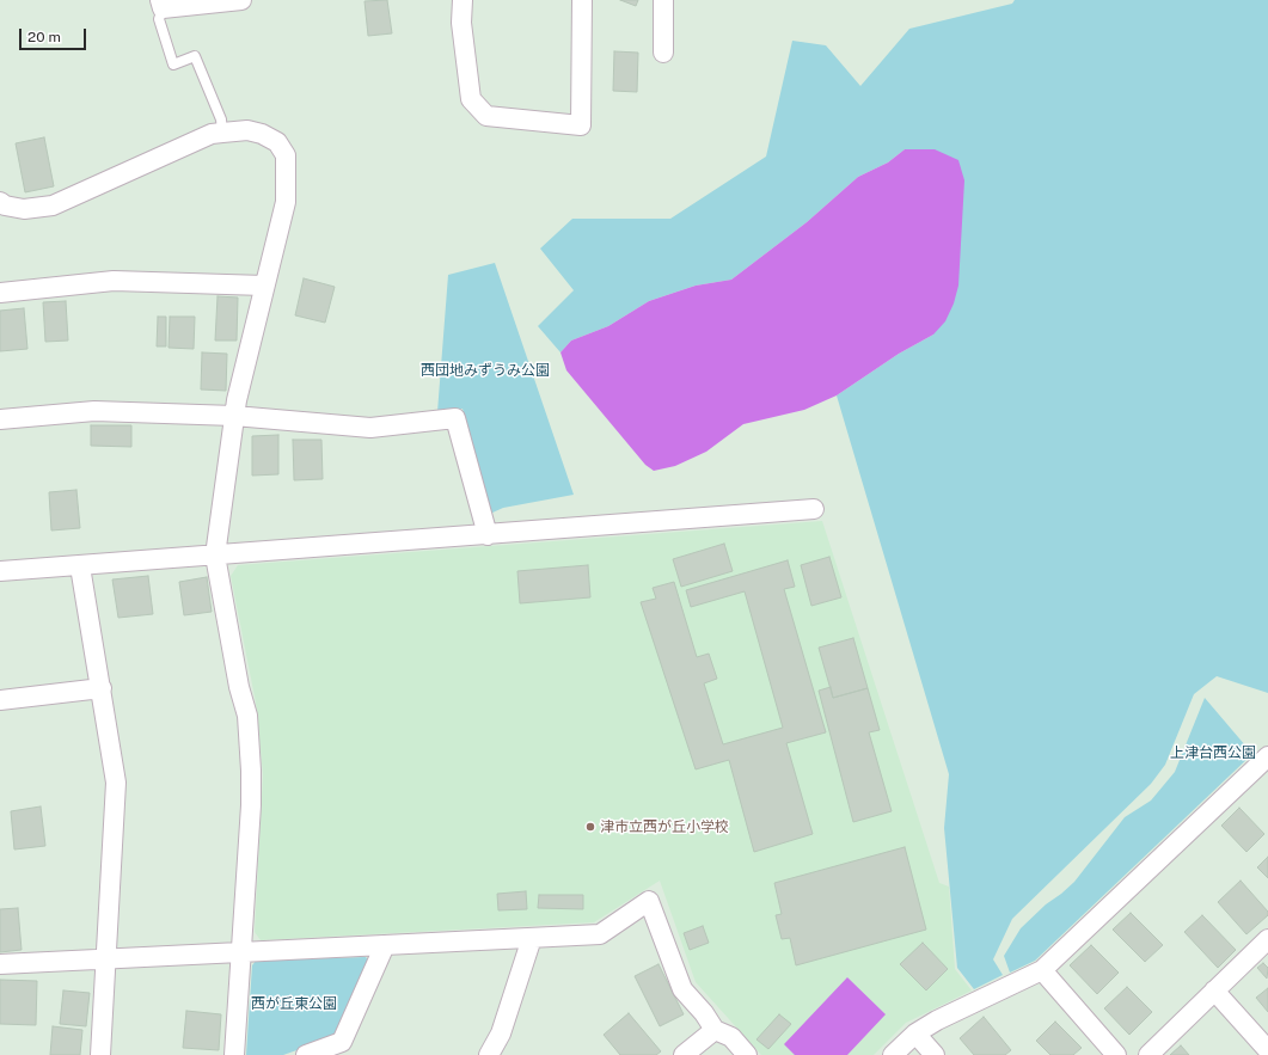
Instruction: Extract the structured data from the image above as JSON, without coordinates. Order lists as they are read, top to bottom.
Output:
{
  "parks": ["西団地みずうみ公園", "上津台西公園", "西が丘東公園"],
  "places": ["津市立西が丘小学校"],
  "scale_bar": "20 m"
}
